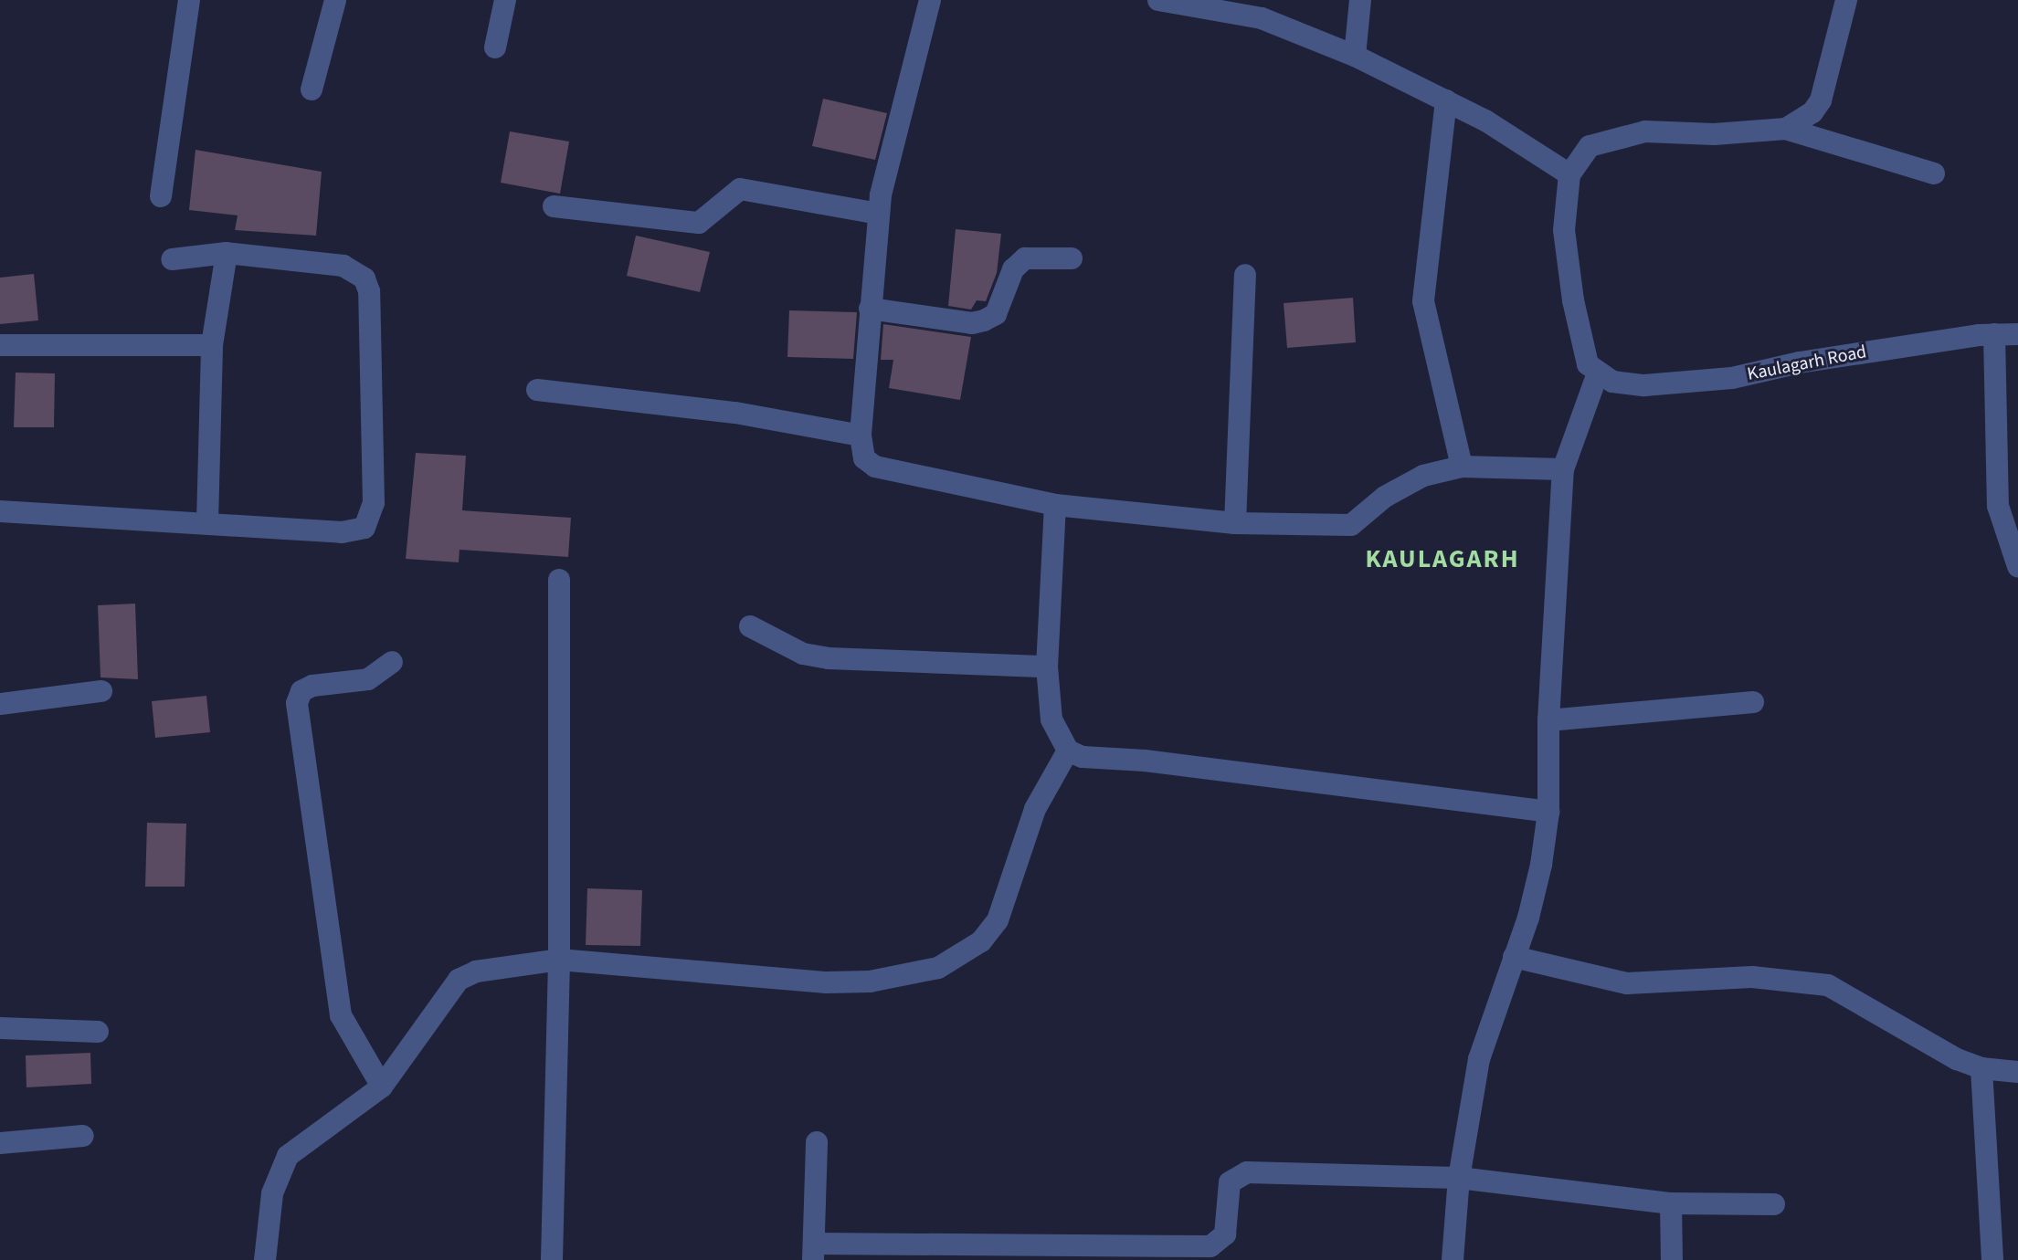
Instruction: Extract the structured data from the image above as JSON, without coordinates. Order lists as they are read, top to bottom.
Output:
{
  "streets": {
    "street": ["Kaulagarh Road"]
  },
  "districts": ["KAULAGARH"]
}
